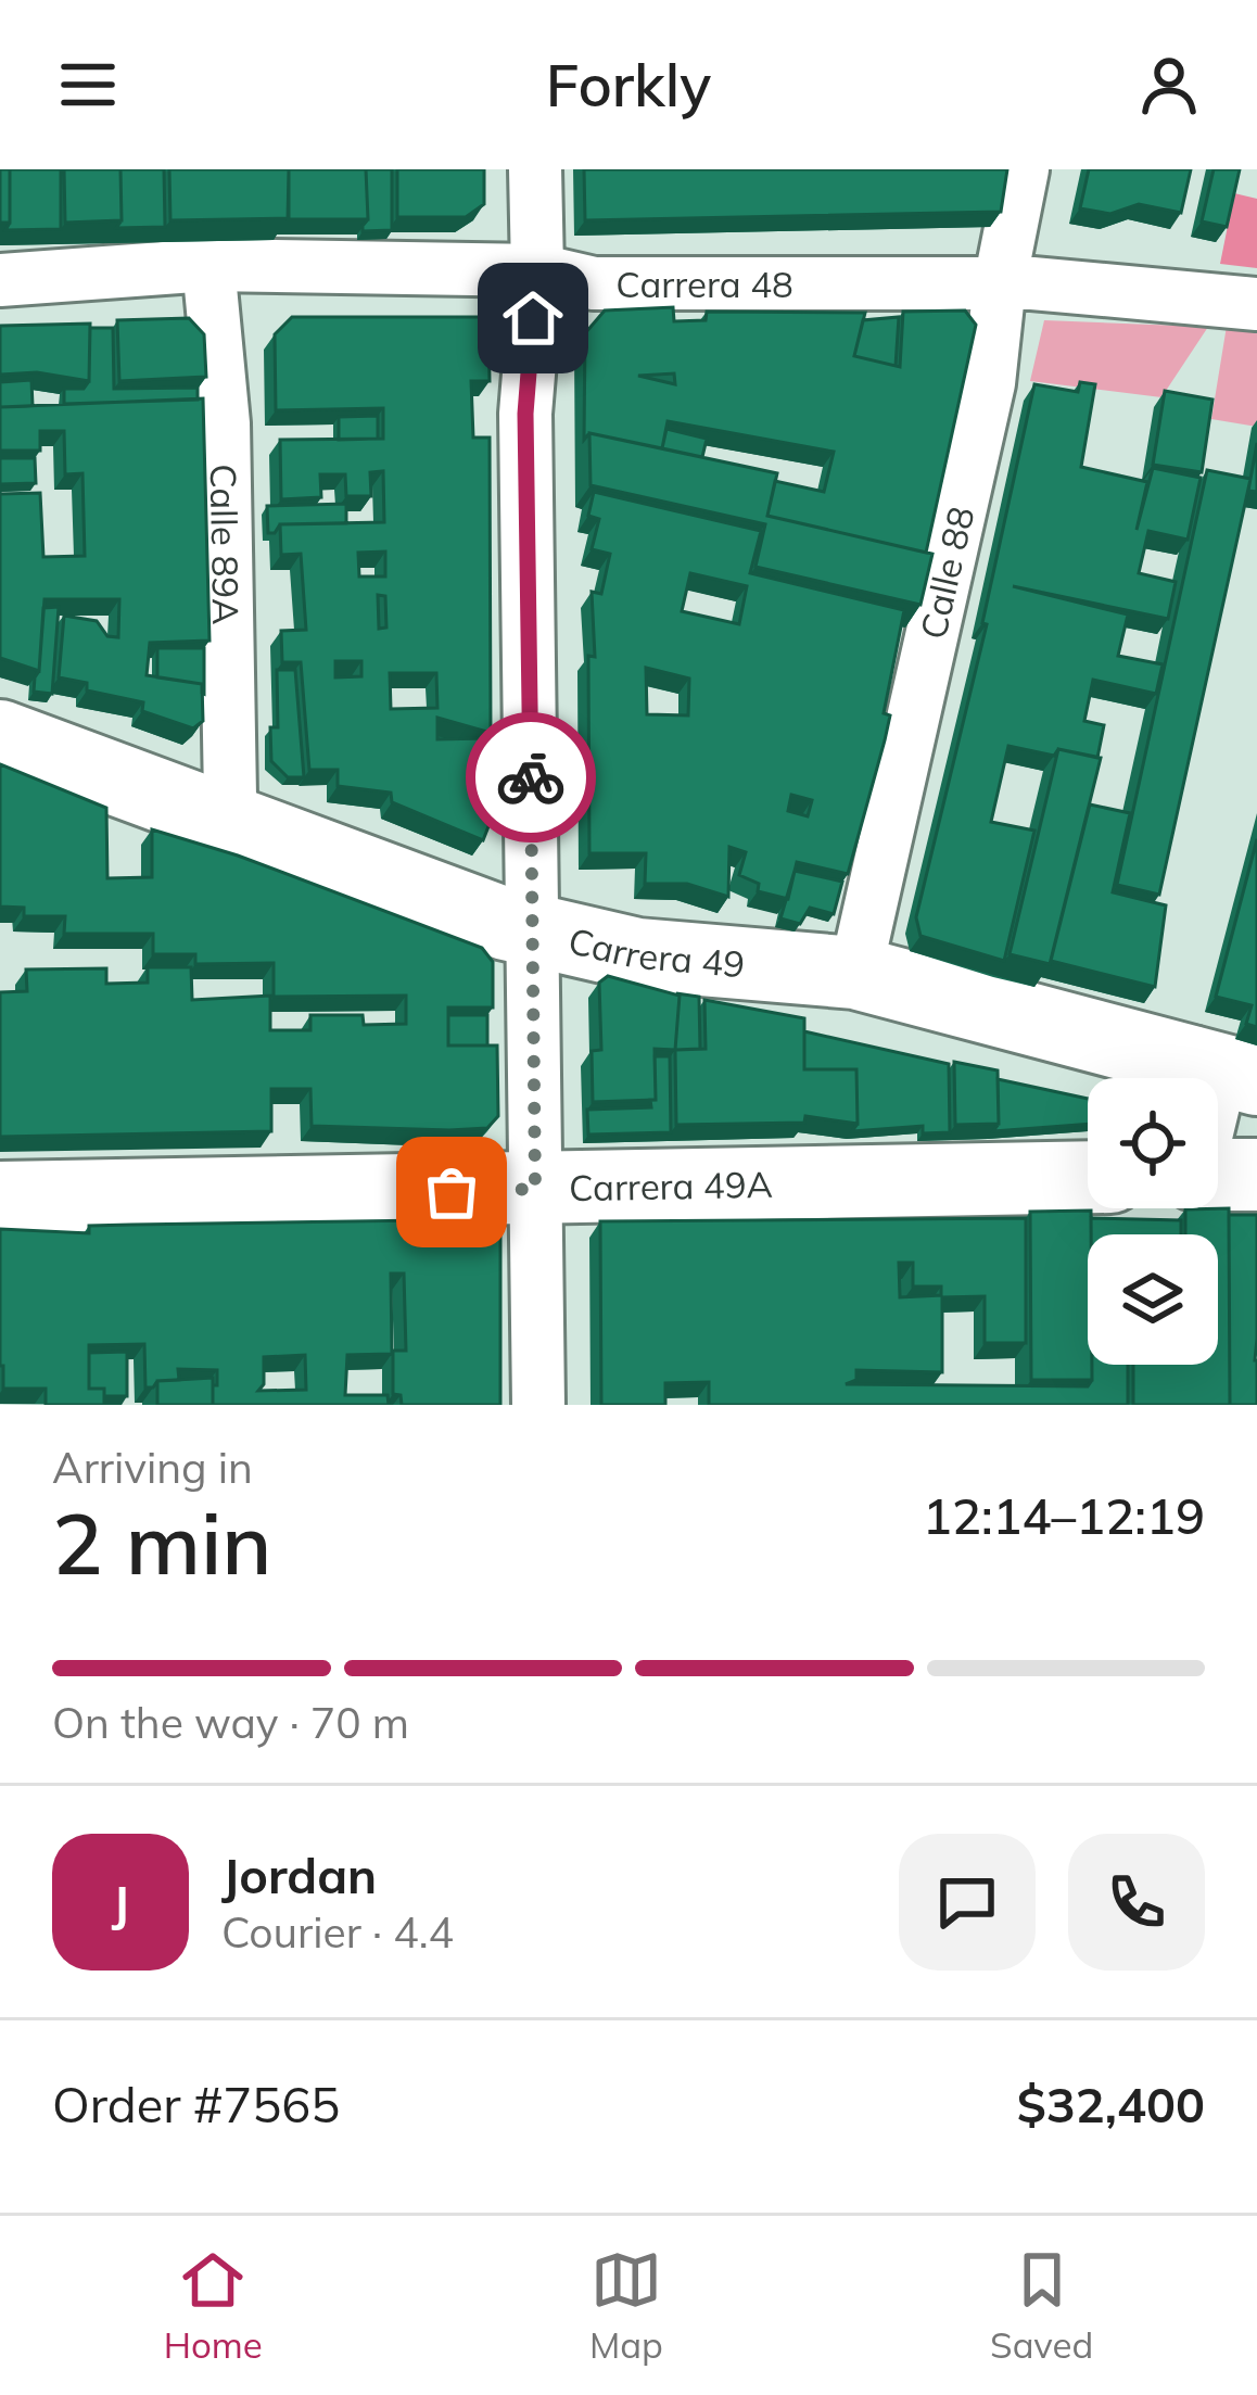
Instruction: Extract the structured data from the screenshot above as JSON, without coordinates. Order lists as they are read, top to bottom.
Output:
{
  "streets": {
    "street": [
      "Carrera 48",
      "Calle 89A",
      "Calle 88",
      "Carrera 49",
      "Carrera 49A"
    ]
  },
  "crossings": [
    ["Carrera 48", "Calle 89A"],
    ["Carrera 48", "Calle 88"],
    ["Calle 89A", "Carrera 49"],
    ["Calle 88", "Carrera 49"]
  ],
  "page": {
    "header": "Forkly",
    "heading": ["2 min", "Arriving in", "12:14–12:19"],
    "panel": [
      "Jordan",
      "Courier · 4.4",
      "Order #7565",
      "$32,400"
    ],
    "bar": "On the way · 70 m",
    "round": "J",
    "tabs": ["Home", "Map", "Saved"]
  }
}
